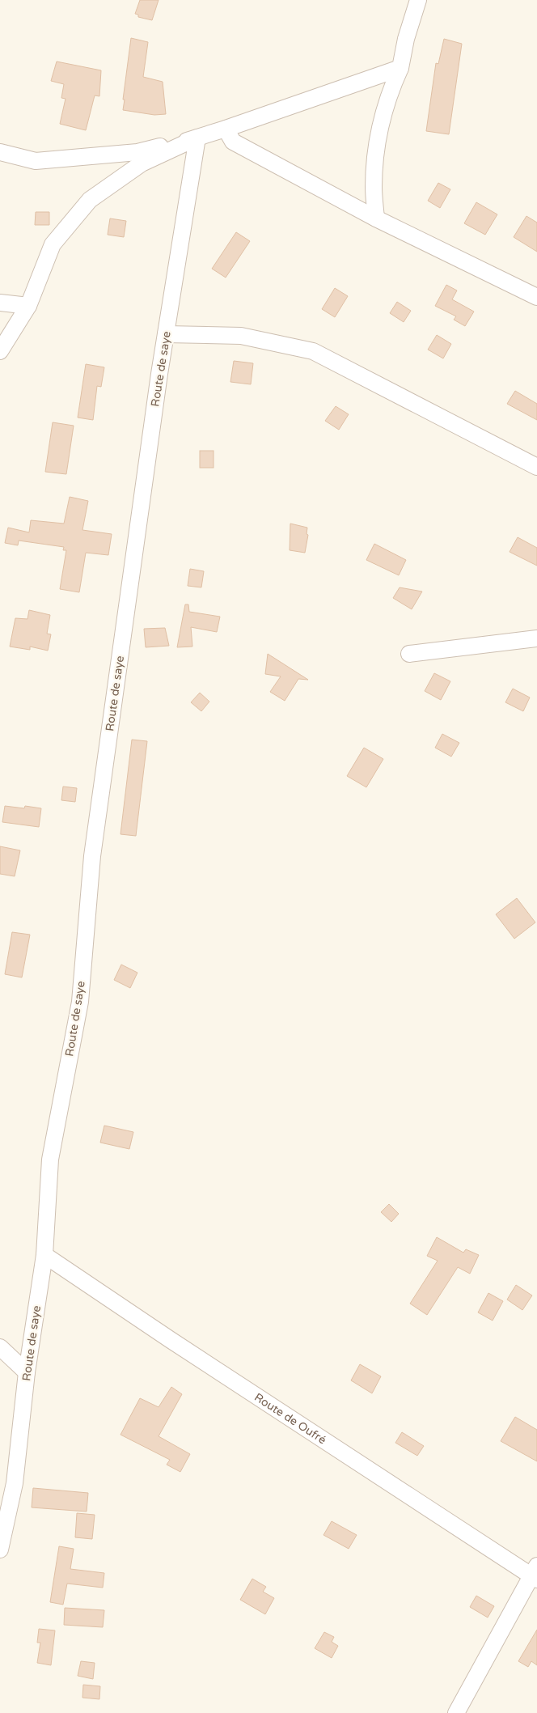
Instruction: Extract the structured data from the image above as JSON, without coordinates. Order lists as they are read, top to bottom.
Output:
{
  "streets": {
    "street": ["Route de saye", "Route de Oufré"]
  },
  "crossings": [
    ["Route de saye", "Route de Oufré"]
  ]
}
